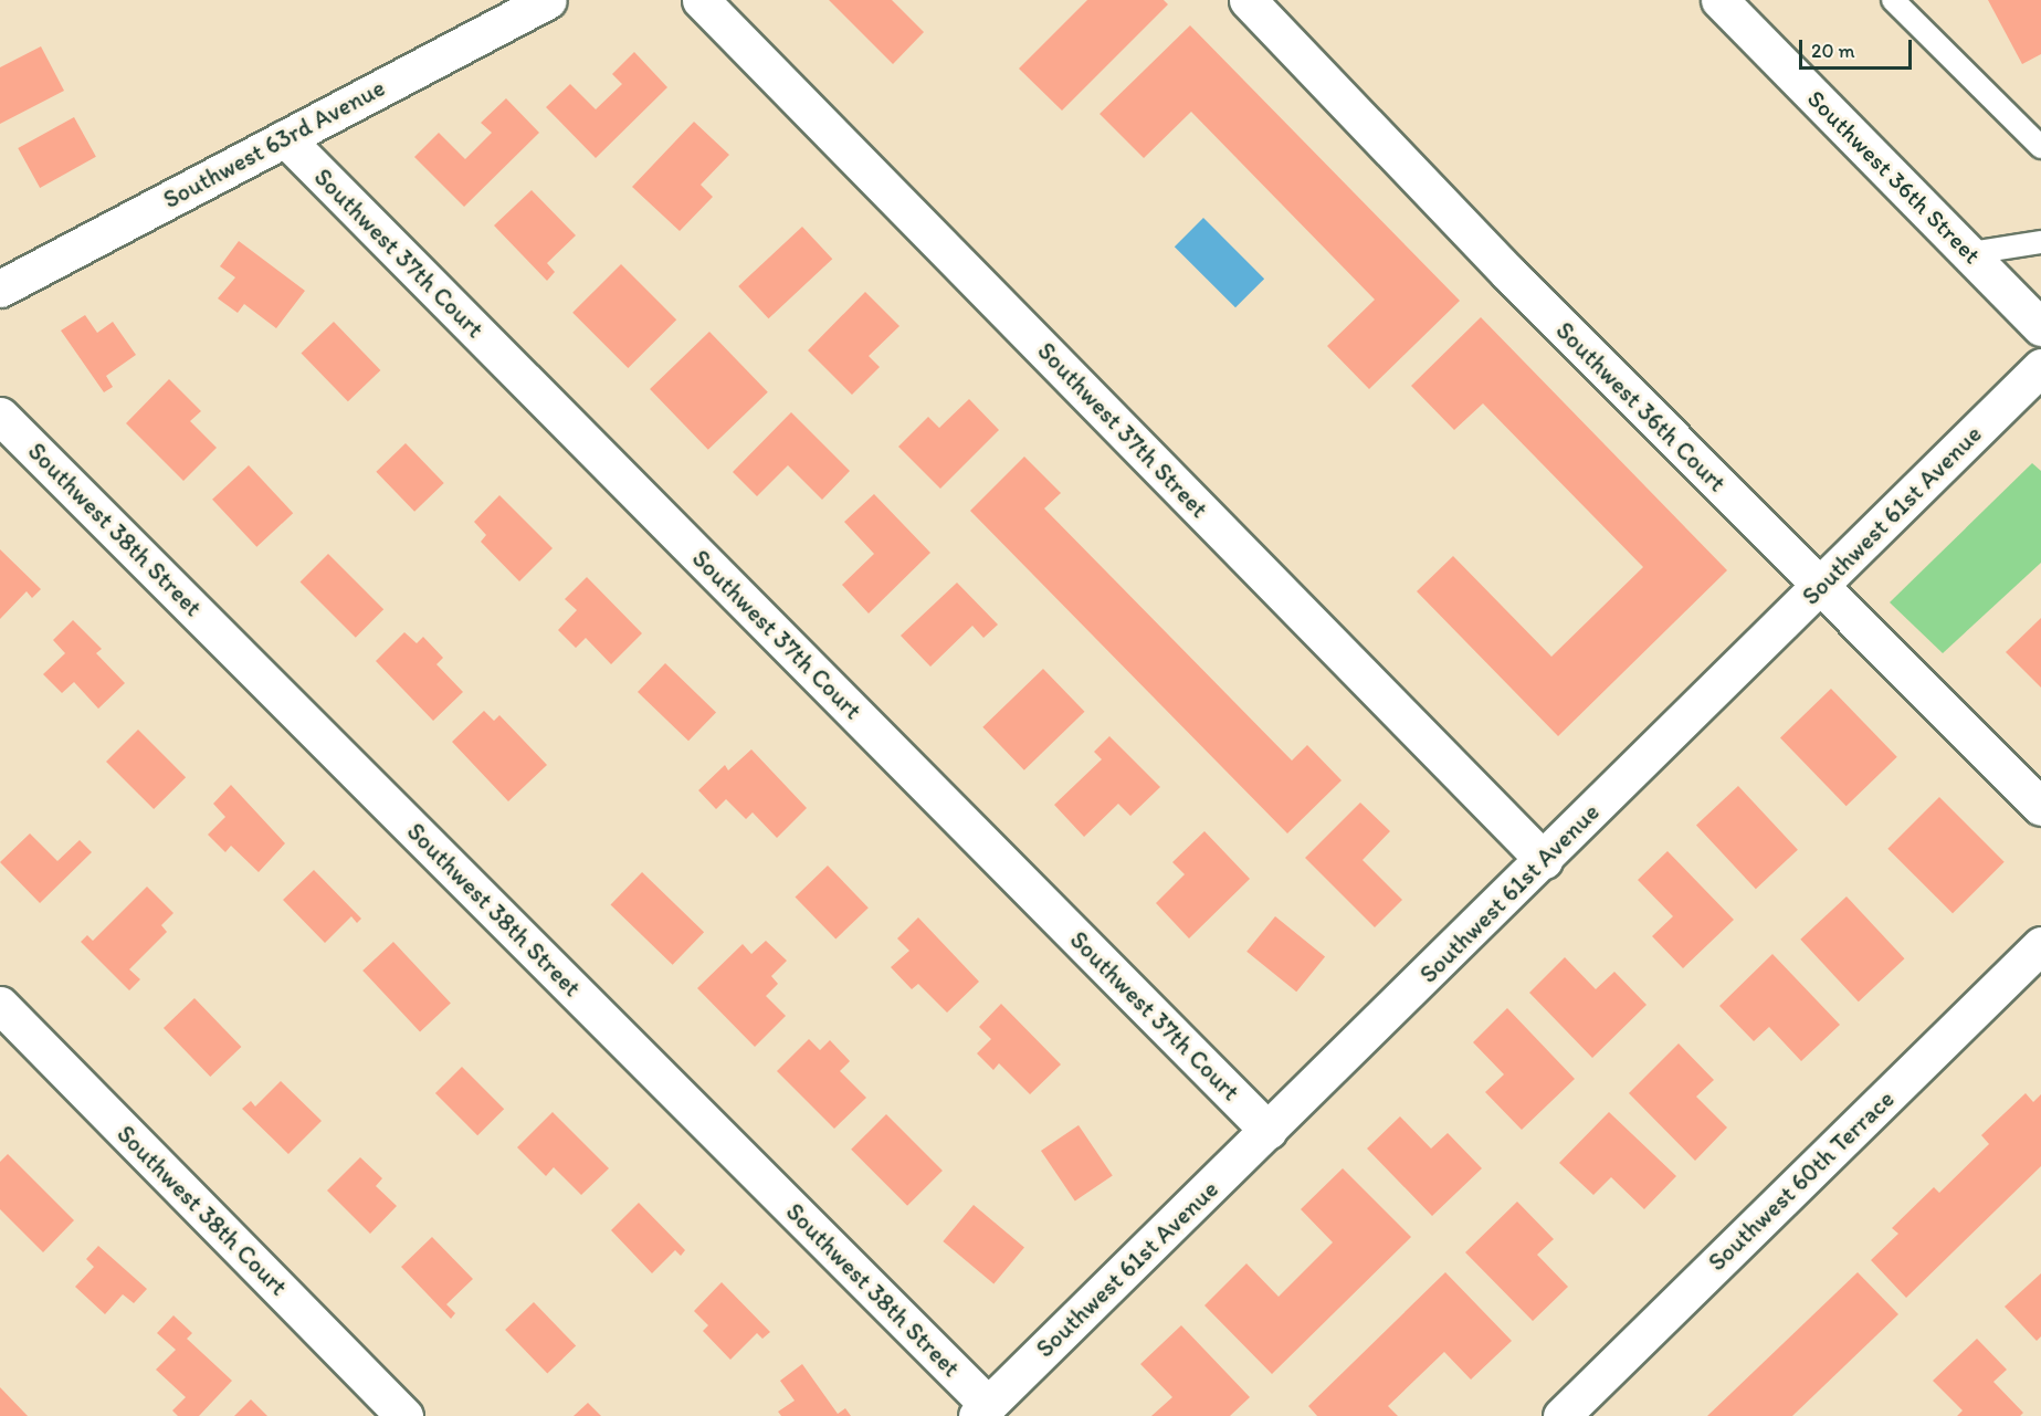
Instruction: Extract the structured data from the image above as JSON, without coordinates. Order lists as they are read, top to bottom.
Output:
{
  "streets": {
    "street": [
      "Southwest 63rd Avenue",
      "Southwest 36th Street",
      "Southwest 37th Court",
      "Southwest 36th Court",
      "Southwest 37th Street",
      "Southwest 61st Avenue",
      "Southwest 38th Street",
      "Southwest 60th Terrace",
      "Southwest 38th Court"
    ]
  },
  "crossings": [
    ["Southwest 63rd Avenue", "Southwest 37th Court"],
    ["Southwest 37th Court", "Southwest 61st Avenue"],
    ["Southwest 36th Court", "Southwest 61st Avenue"],
    ["Southwest 37th Street", "Southwest 61st Avenue"],
    ["Southwest 61st Avenue", "Southwest 38th Street"]
  ],
  "scale_bar": "20 m"
}
